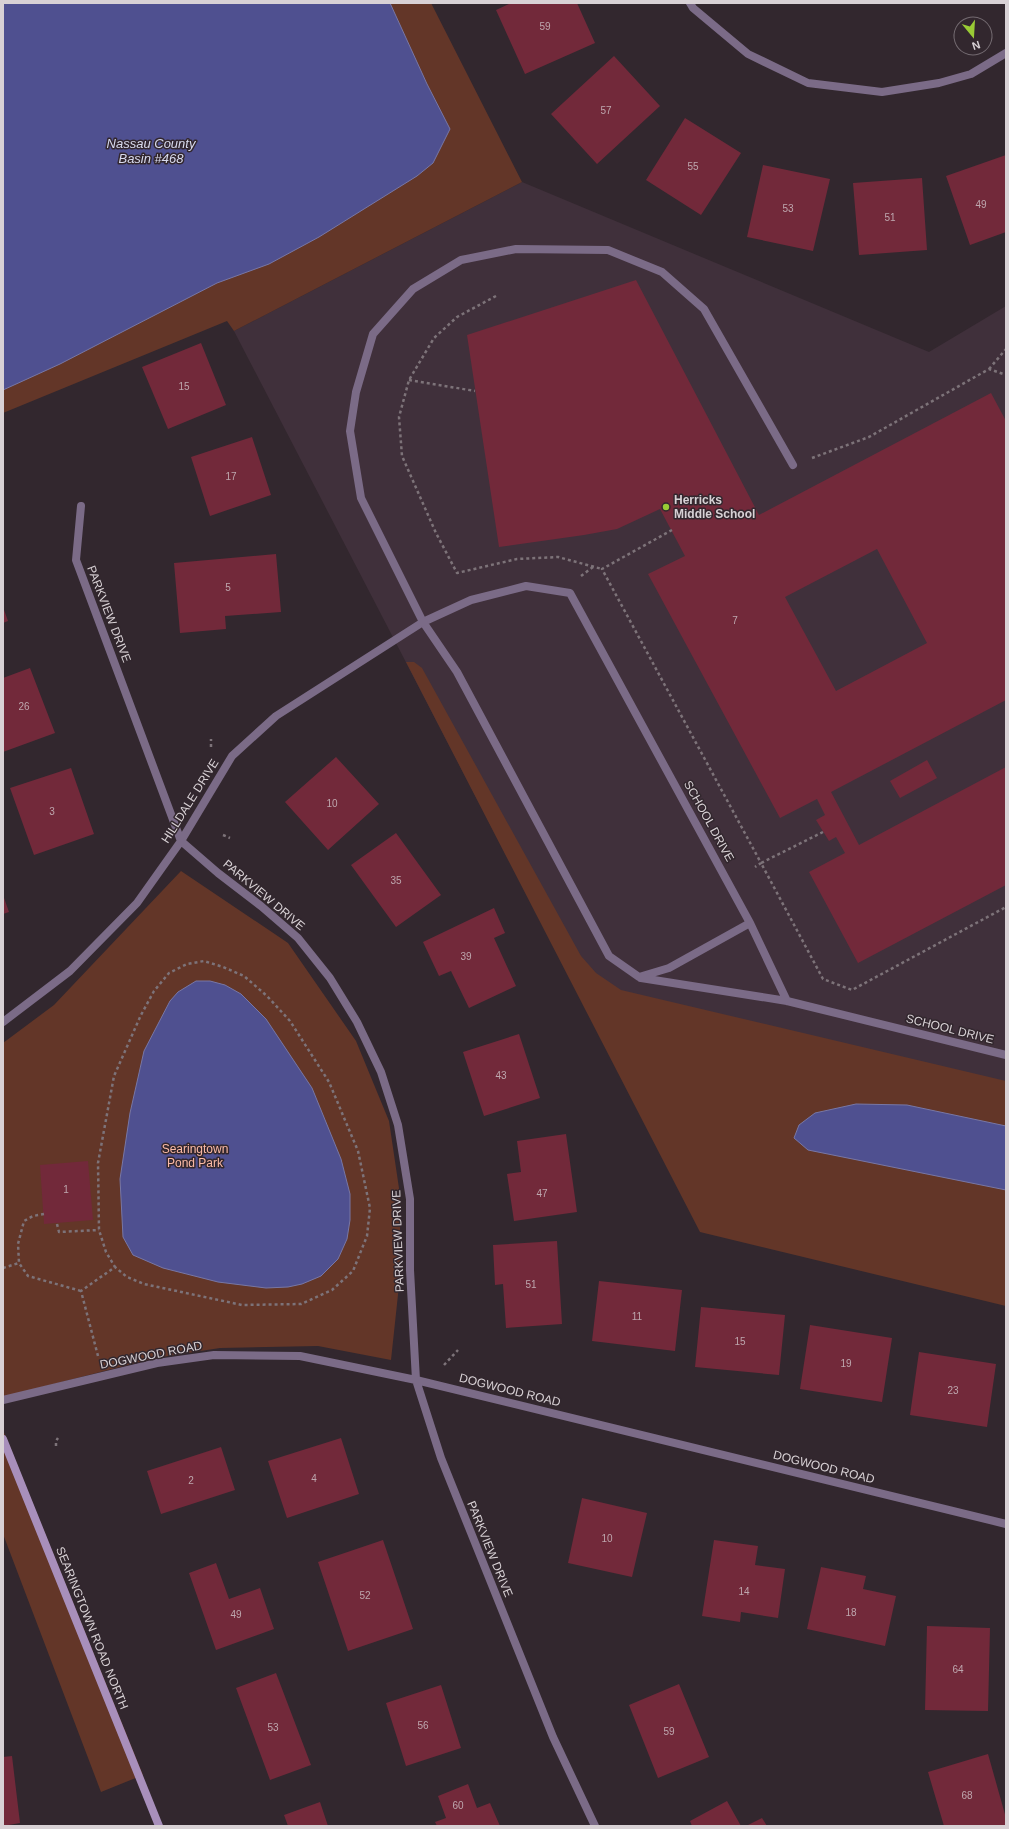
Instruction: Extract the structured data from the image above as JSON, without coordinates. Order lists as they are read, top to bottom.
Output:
{
  "streets": {
    "main road": ["SEARINGTOWN ROAD NORTH"],
    "street": [
      "PARKVIEW DRIVE",
      "HILLDALE DRIVE",
      "SCHOOL DRIVE",
      "DOGWOOD ROAD"
    ]
  },
  "crossings": [
    ["PARKVIEW DRIVE", "HILLDALE DRIVE"],
    ["PARKVIEW DRIVE", "DOGWOOD ROAD"],
    ["HILLDALE DRIVE", "SCHOOL DRIVE"]
  ],
  "water": ["Nassau County Basin #468"],
  "parks": ["Searingtown Pond Park"],
  "places": ["Herricks Middle School"],
  "house_numbers": [
    "59",
    "57",
    "55",
    "49",
    "53",
    "51",
    "15",
    "17",
    "5",
    "7",
    "26",
    "10",
    "3",
    "35",
    "39",
    "43",
    "1",
    "47",
    "51",
    "11",
    "15",
    "19",
    "23",
    "4",
    "2",
    "10",
    "14",
    "52",
    "18",
    "49",
    "64",
    "56",
    "53",
    "59",
    "68",
    "60"
  ],
  "north": "bottom"
}
